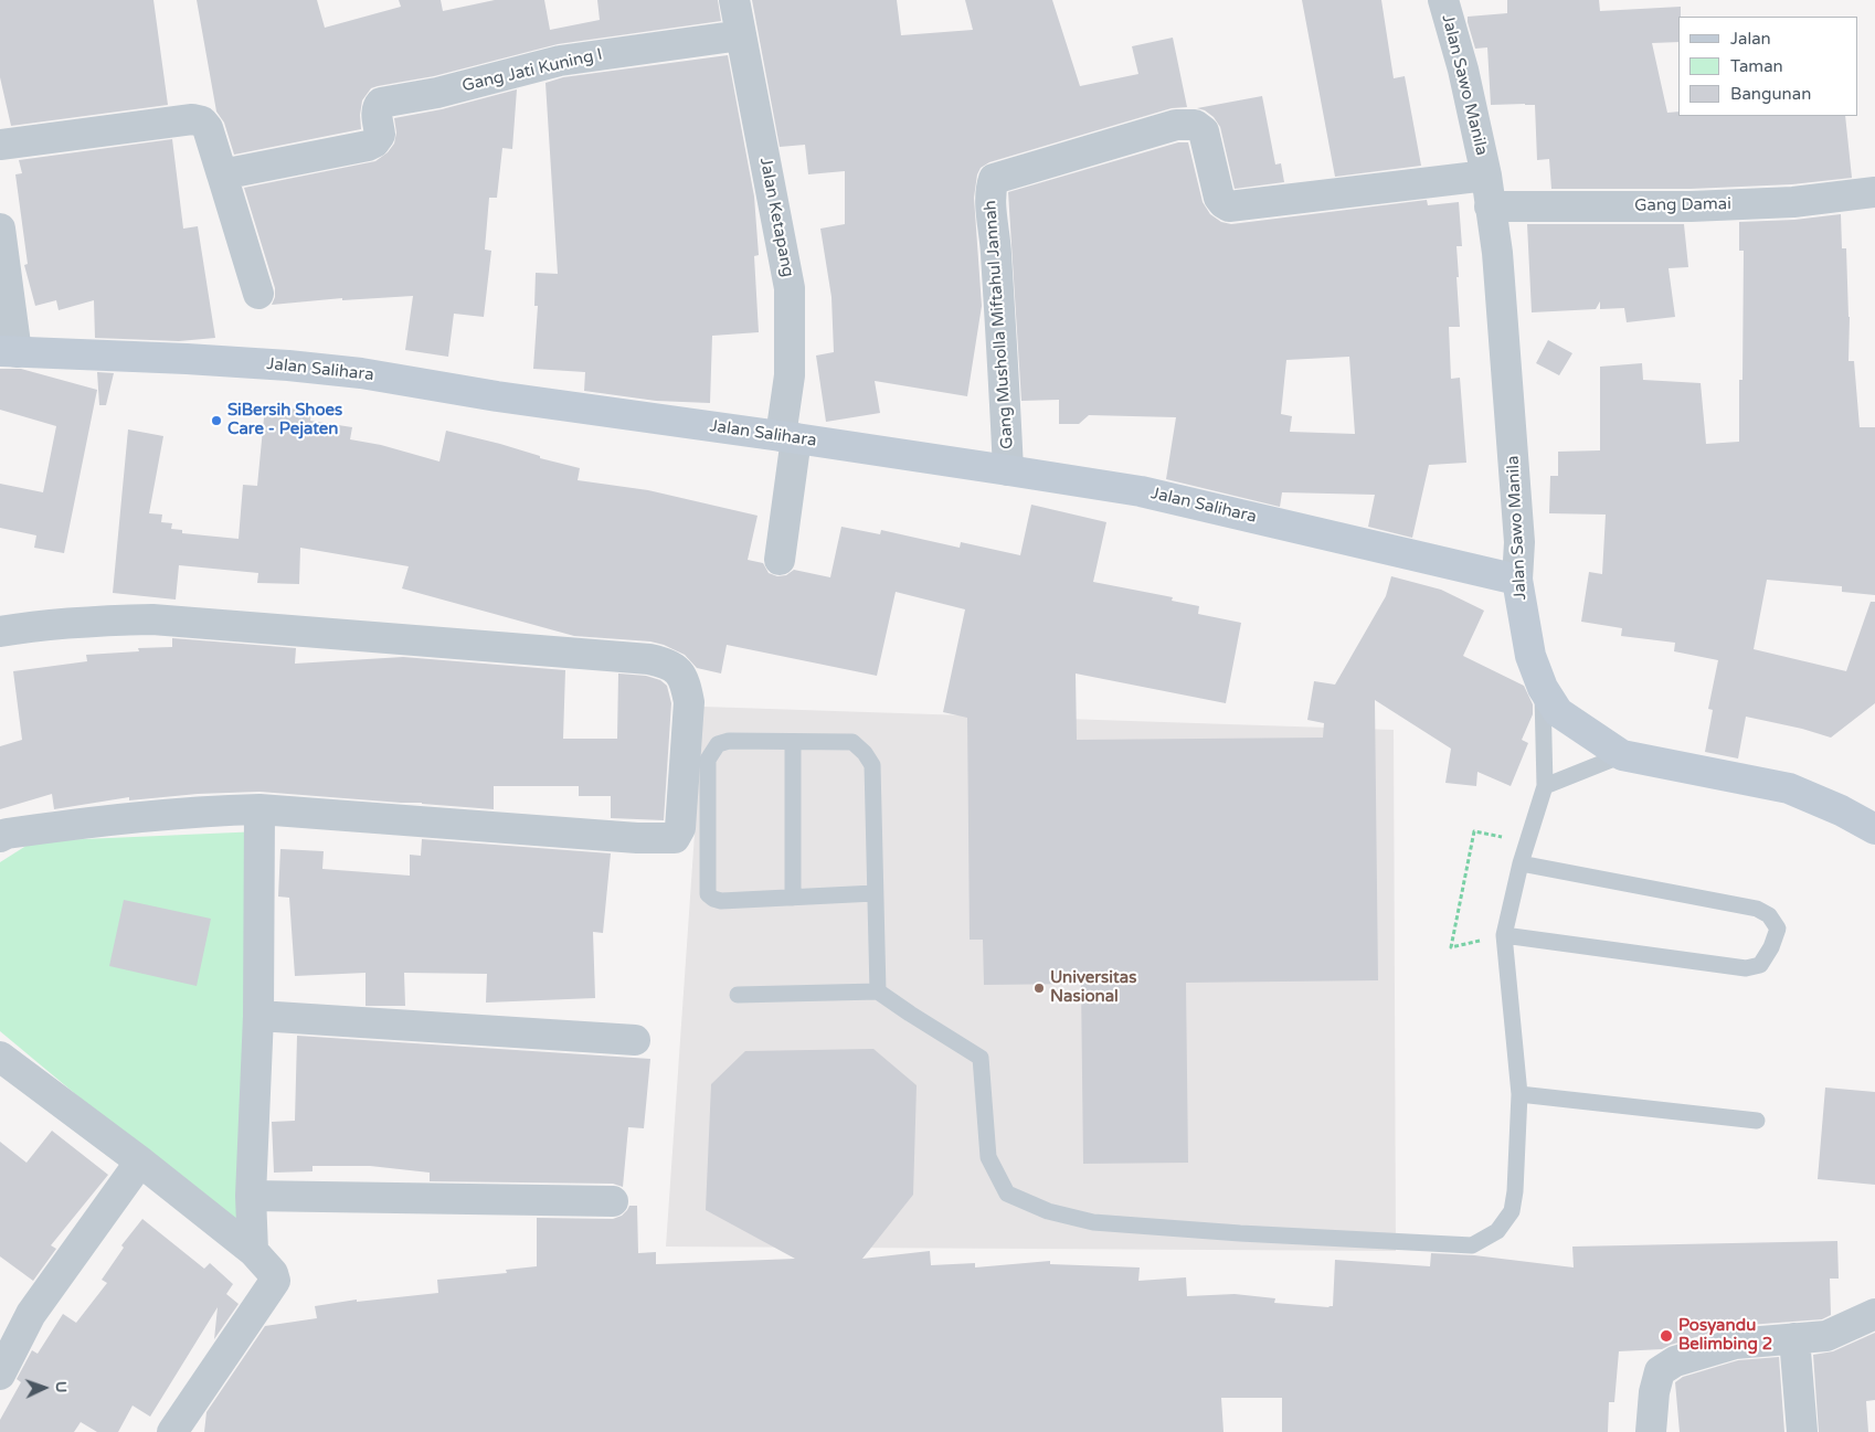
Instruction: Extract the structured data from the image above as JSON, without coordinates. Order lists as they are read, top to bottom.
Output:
{
  "streets": {
    "street": [
      "Gang Jati Kuning I",
      "Jalan Sawo Manila",
      "Gang Damai",
      "Jalan Ketapang",
      "Gang Musholla Miftahul Jannah",
      "Jalan Salihara"
    ]
  },
  "crossings": [
    ["Gang Jati Kuning I", "Jalan Ketapang"],
    ["Jalan Sawo Manila", "Gang Damai"],
    ["Jalan Sawo Manila", "Gang Musholla Miftahul Jannah"],
    ["Jalan Sawo Manila", "Jalan Salihara"],
    ["Jalan Ketapang", "Jalan Salihara"],
    ["Gang Musholla Miftahul Jannah", "Jalan Salihara"]
  ],
  "places": ["SiBersih Shoes Care - Pejaten", "Universitas Nasional", "Posyandu Belimbing 2"],
  "legend": ["Jalan", "Taman", "Bangunan"],
  "north": "right"
}
